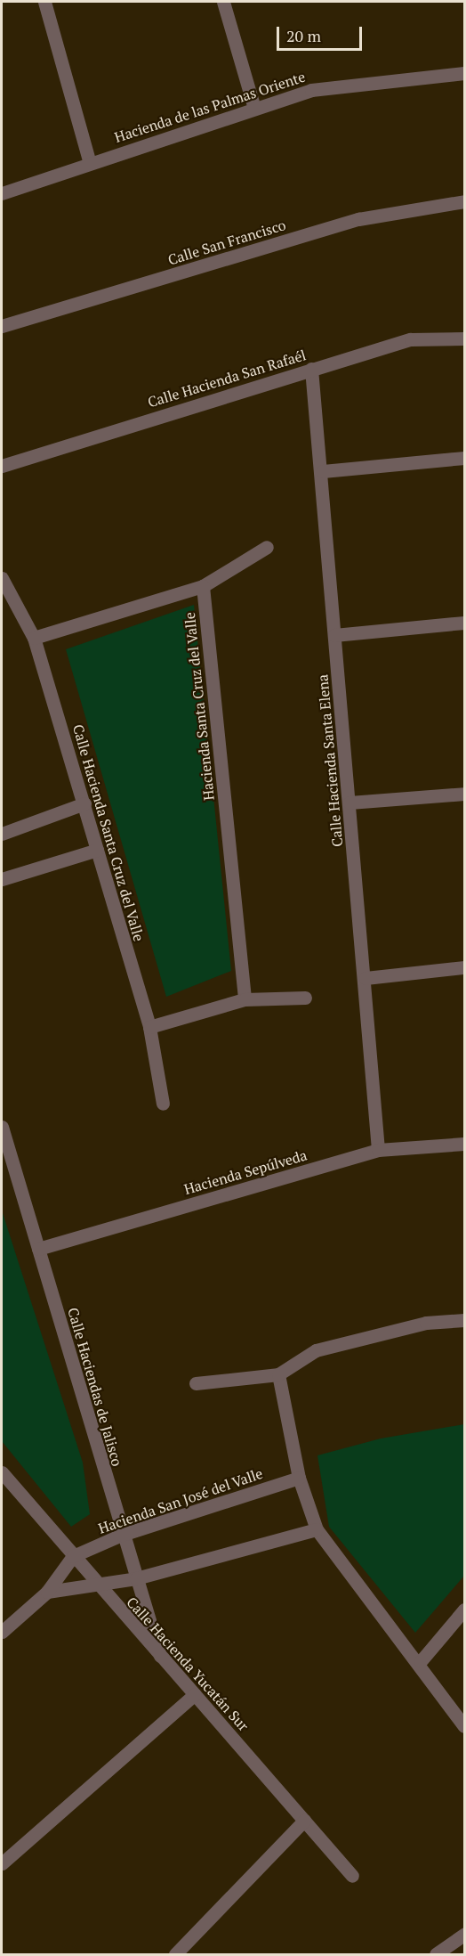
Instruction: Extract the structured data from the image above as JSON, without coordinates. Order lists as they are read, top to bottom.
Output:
{
  "streets": {
    "street": [
      "Hacienda de las Palmas Oriente",
      "Calle San Francisco",
      "Calle Hacienda San Rafaél",
      "Hacienda Santa Cruz del Valle",
      "Calle Hacienda Santa Elena",
      "Calle Hacienda Santa Cruz del Valle",
      "Hacienda Sepúlveda",
      "Calle Haciendas de Jalisco",
      "Hacienda San José del Valle",
      "Calle Hacienda Yucatán Sur"
    ]
  },
  "crossings": [
    ["Calle Hacienda San Rafaél", "Calle Hacienda Santa Elena"],
    ["Hacienda Santa Cruz del Valle", "Calle Hacienda Santa Cruz del Valle"],
    ["Calle Hacienda Santa Elena", "Hacienda Sepúlveda"],
    ["Hacienda Sepúlveda", "Calle Haciendas de Jalisco"],
    ["Calle Haciendas de Jalisco", "Hacienda San José del Valle"],
    ["Calle Haciendas de Jalisco", "Calle Hacienda Yucatán Sur"],
    ["Hacienda San José del Valle", "Calle Hacienda Yucatán Sur"]
  ],
  "scale_bar": "20 m"
}
